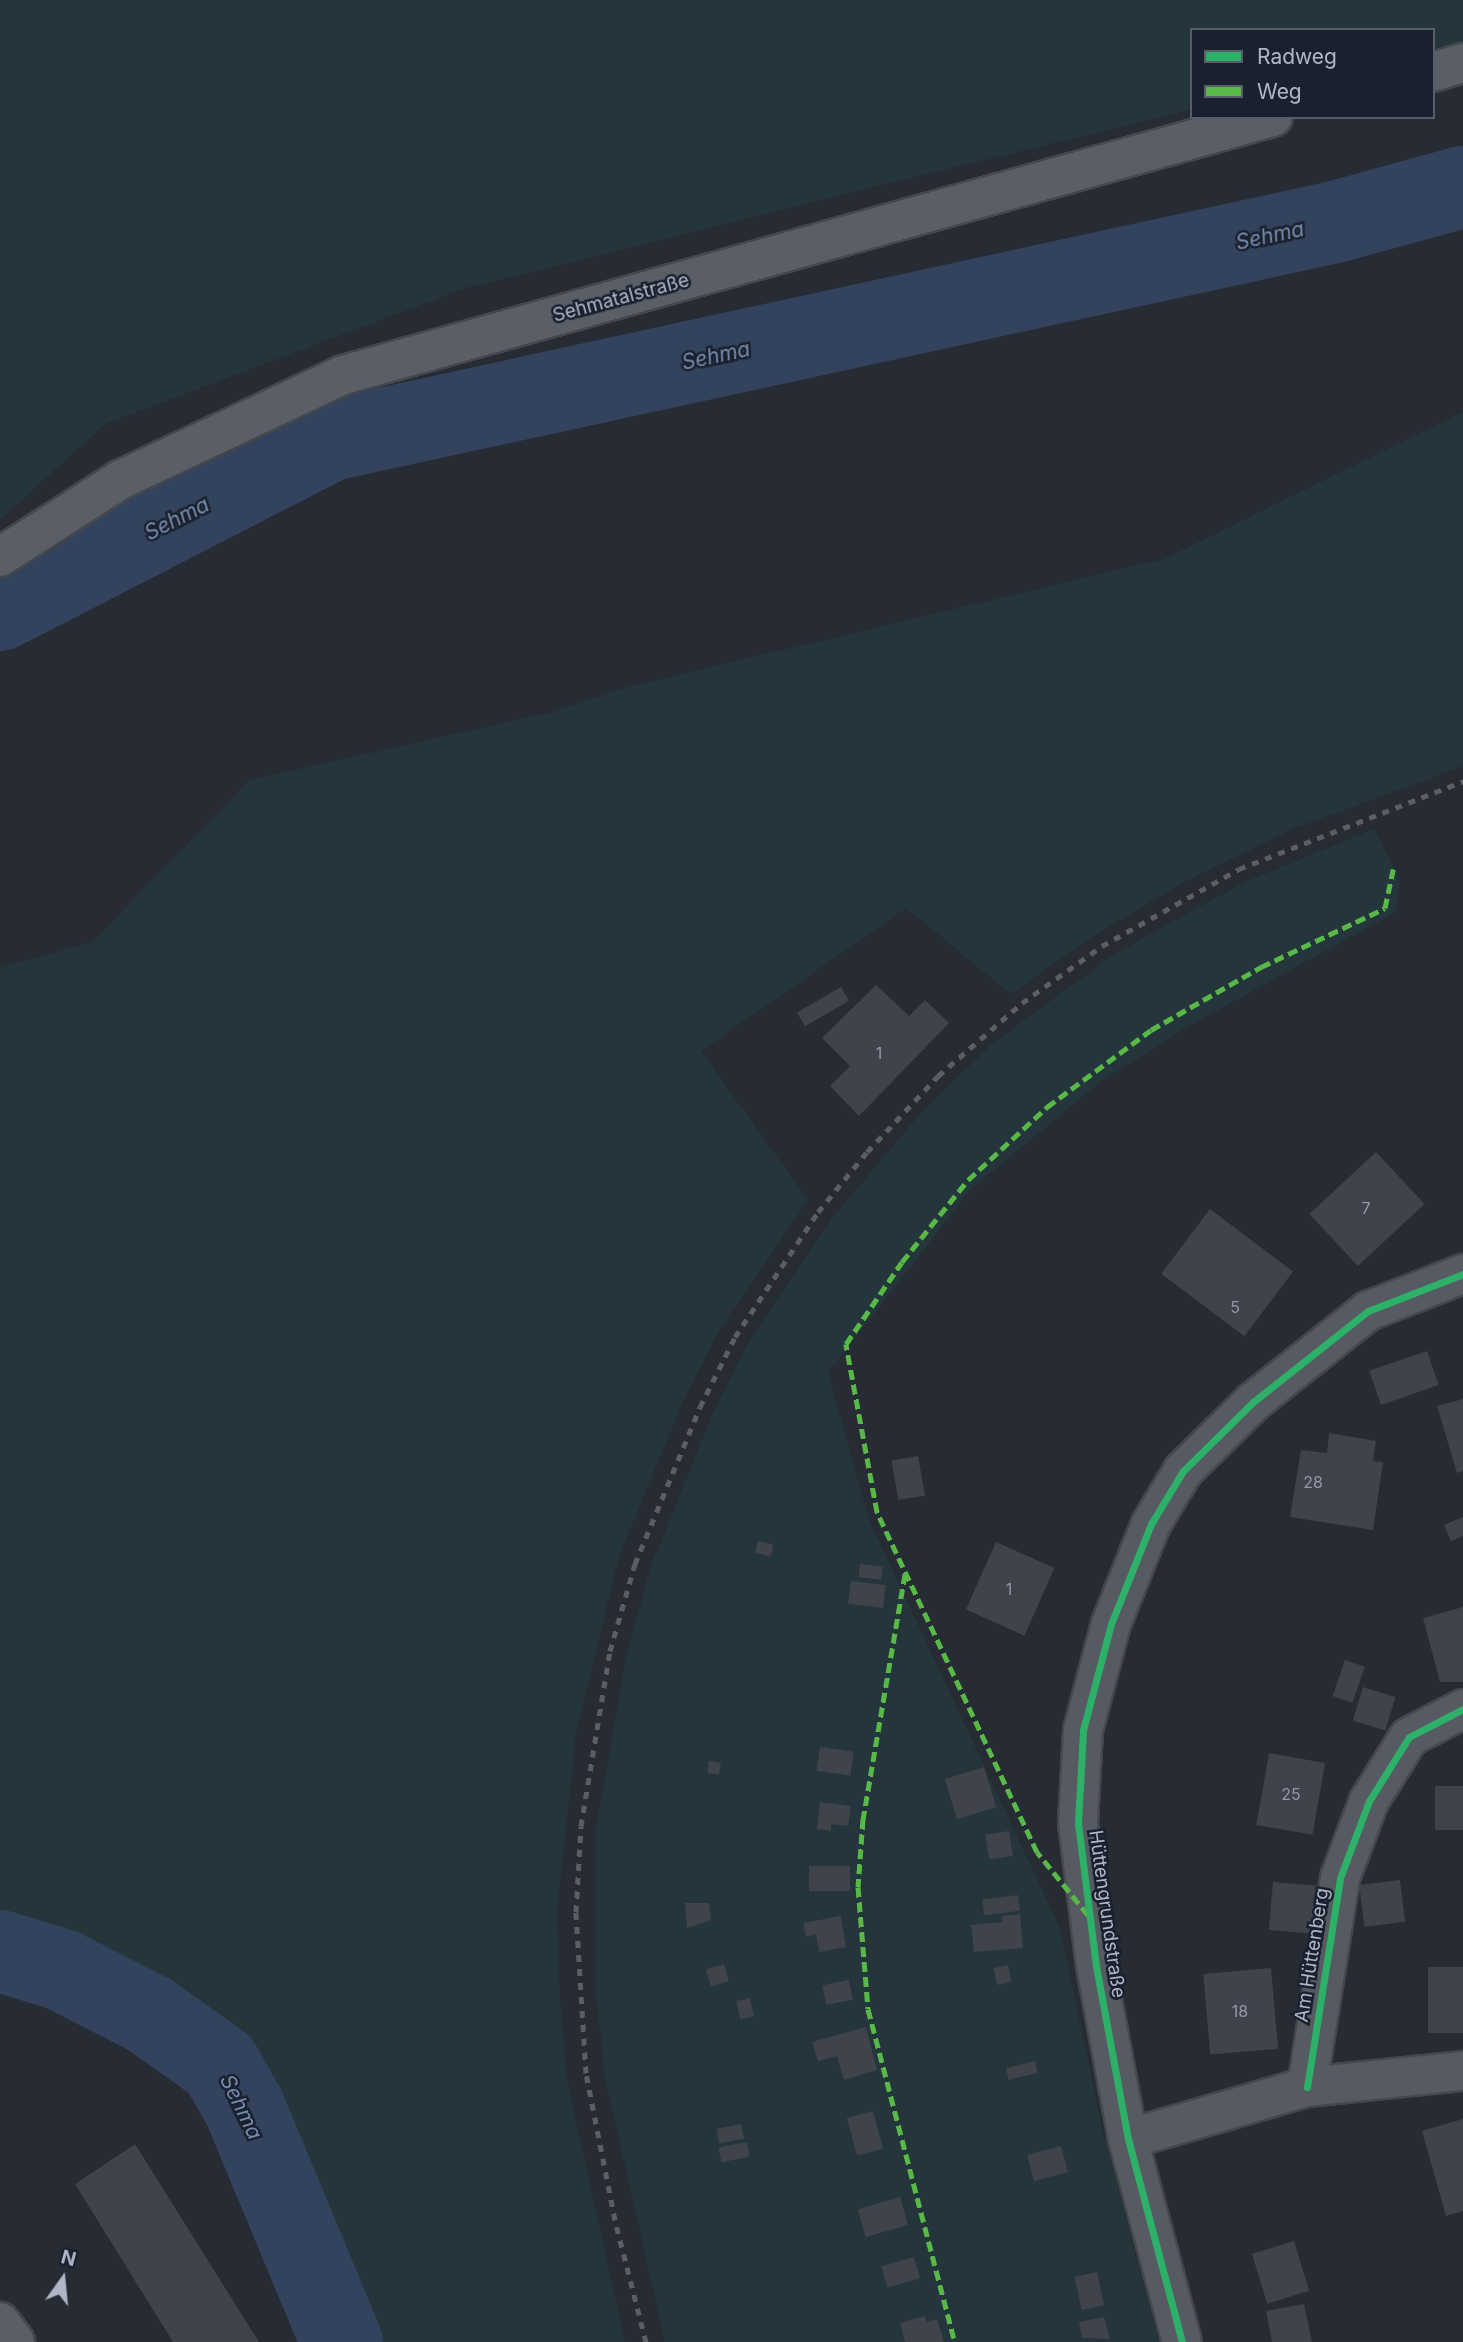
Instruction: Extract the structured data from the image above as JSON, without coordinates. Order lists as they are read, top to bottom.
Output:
{
  "streets": {
    "main road": ["Sehmatalstraße"],
    "street": ["Hüttengrundstraße", "Am Hüttenberg"]
  },
  "water": ["Sehma"],
  "house_numbers": [
    "1",
    "7",
    "5",
    "28",
    "1",
    "25",
    "18"
  ],
  "legend": ["Radweg", "Weg"],
  "north": "top"
}
